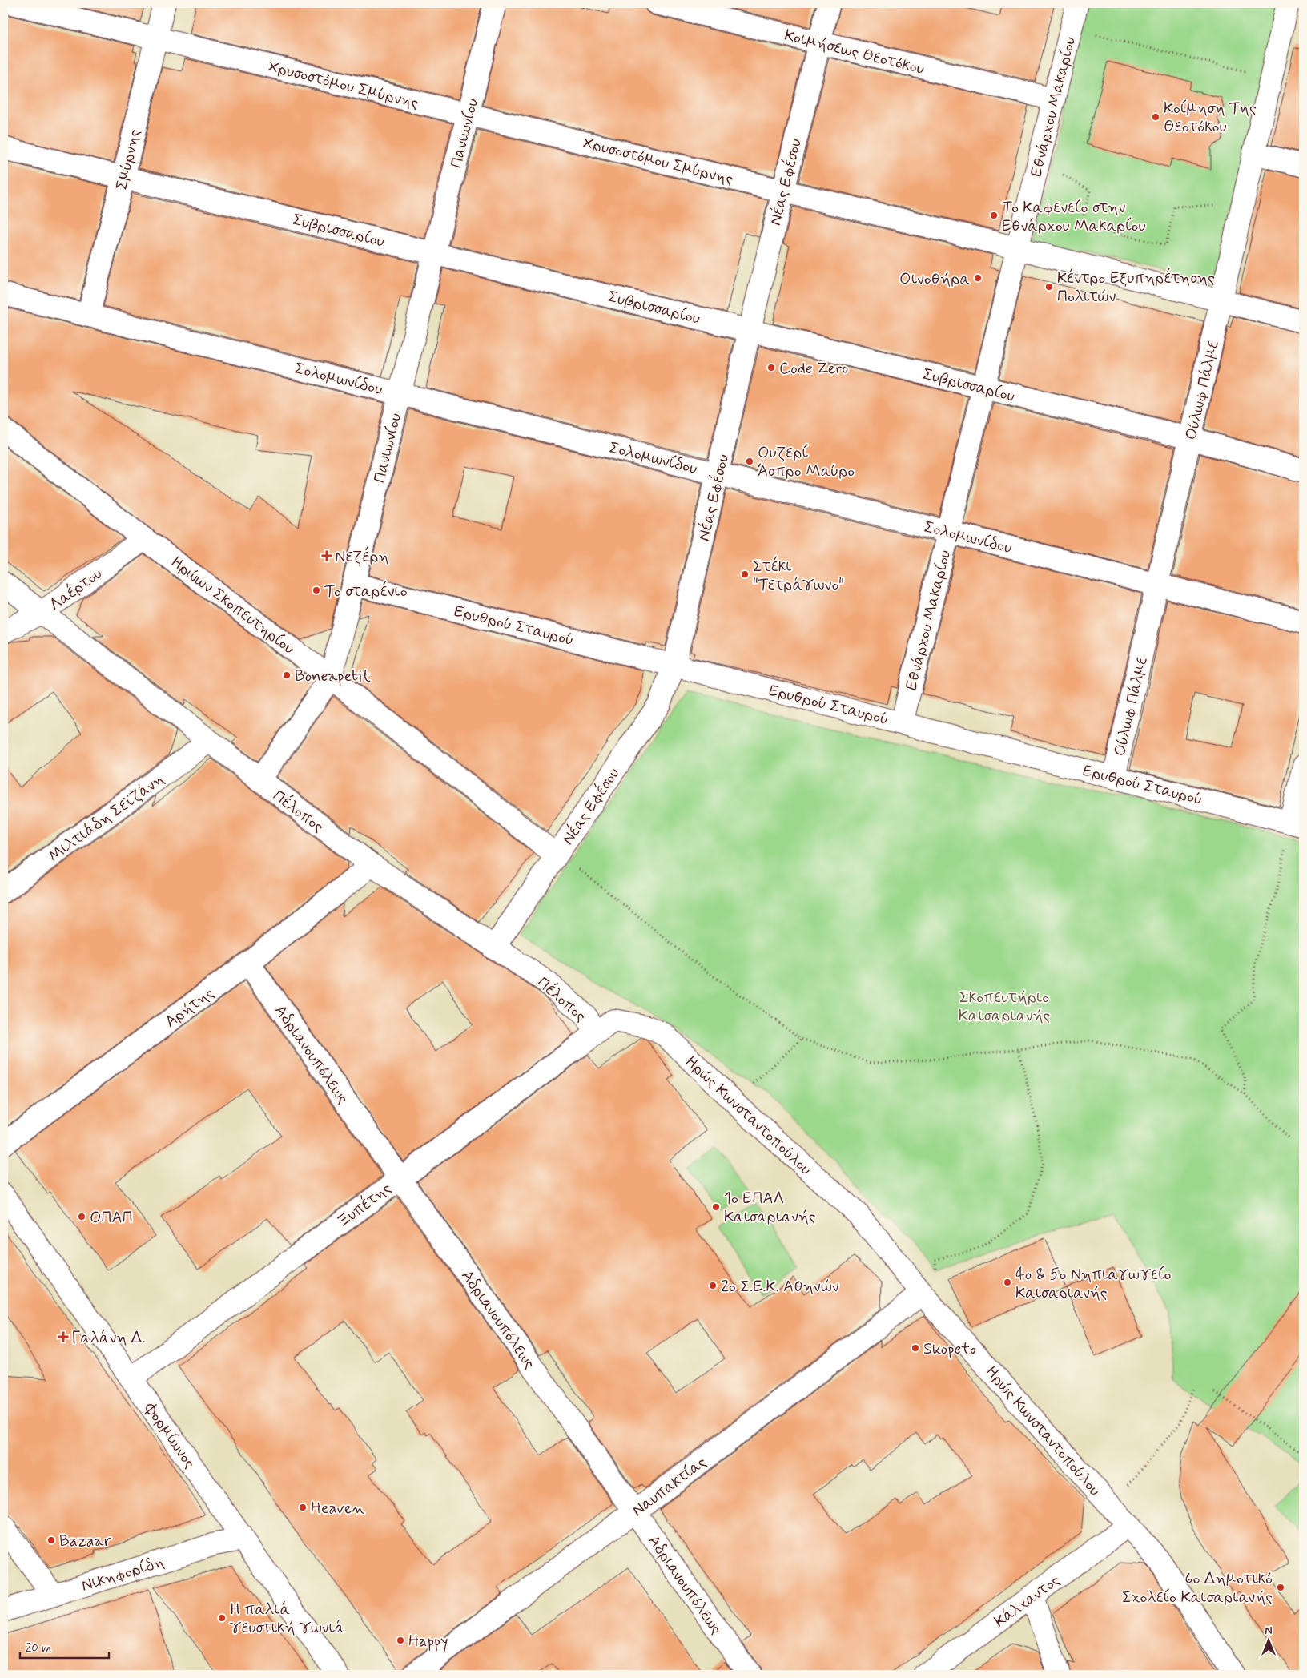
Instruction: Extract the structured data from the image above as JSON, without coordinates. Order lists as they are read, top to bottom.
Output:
{
  "streets": {
    "street": [
      "Κοιμήσεως Θεοτόκου",
      "Χρυσοστόμου Σμύρνης",
      "Εθνάρχου Μακαρίου",
      "Πανιωνίου",
      "Σμύρνης",
      "Νέας Εφέσου",
      "Συβρισσαρίου",
      "Σολομωνίδου",
      "Ούλωφ Πάλμε",
      "Λαέρτου",
      "Ηρώων Σκοπευτηρίου",
      "Ερυθρού Σταυρού",
      "Πέλοπος",
      "Μιλτιάδη Σεϊζάνη",
      "Αρήτης",
      "Αδριανουπόλεως",
      "Ηρώς Κωνσταντοπούλου",
      "Ξυπέτης",
      "Φορμίωνος",
      "Ναυπακτίας",
      "Νικηφορίδη",
      "Κάλχαντος"
    ]
  },
  "crossings": [
    ["Κοιμήσεως Θεοτόκου", "Εθνάρχου Μακαρίου"],
    ["Κοιμήσεως Θεοτόκου", "Νέας Εφέσου"],
    ["Χρυσοστόμου Σμύρνης", "Εθνάρχου Μακαρίου"],
    ["Χρυσοστόμου Σμύρνης", "Πανιωνίου"],
    ["Χρυσοστόμου Σμύρνης", "Σμύρνης"],
    ["Χρυσοστόμου Σμύρνης", "Νέας Εφέσου"],
    ["Χρυσοστόμου Σμύρνης", "Ούλωφ Πάλμε"],
    ["Εθνάρχου Μακαρίου", "Συβρισσαρίου"],
    ["Εθνάρχου Μακαρίου", "Σολομωνίδου"],
    ["Εθνάρχου Μακαρίου", "Ερυθρού Σταυρού"],
    ["Πανιωνίου", "Συβρισσαρίου"],
    ["Πανιωνίου", "Σολομωνίδου"],
    ["Πανιωνίου", "Ηρώων Σκοπευτηρίου"],
    ["Πανιωνίου", "Ερυθρού Σταυρού"],
    ["Πανιωνίου", "Πέλοπος"],
    ["Σμύρνης", "Συβρισσαρίου"],
    ["Σμύρνης", "Σολομωνίδου"],
    ["Νέας Εφέσου", "Συβρισσαρίου"],
    ["Νέας Εφέσου", "Σολομωνίδου"],
    ["Νέας Εφέσου", "Ηρώων Σκοπευτηρίου"],
    ["Νέας Εφέσου", "Ερυθρού Σταυρού"],
    ["Νέας Εφέσου", "Πέλοπος"],
    ["Συβρισσαρίου", "Ούλωφ Πάλμε"],
    ["Σολομωνίδου", "Ούλωφ Πάλμε"],
    ["Ούλωφ Πάλμε", "Ερυθρού Σταυρού"],
    ["Λαέρτου", "Ηρώων Σκοπευτηρίου"],
    ["Λαέρτου", "Πέλοπος"],
    ["Πέλοπος", "Μιλτιάδη Σεϊζάνη"],
    ["Πέλοπος", "Αρήτης"],
    ["Πέλοπος", "Ηρώς Κωνσταντοπούλου"],
    ["Πέλοπος", "Ξυπέτης"],
    ["Αρήτης", "Αδριανουπόλεως"],
    ["Αδριανουπόλεως", "Ξυπέτης"],
    ["Αδριανουπόλεως", "Ναυπακτίας"],
    ["Ηρώς Κωνσταντοπούλου", "Ξυπέτης"],
    ["Ηρώς Κωνσταντοπούλου", "Ναυπακτίας"],
    ["Ηρώς Κωνσταντοπούλου", "Κάλχαντος"],
    ["Ξυπέτης", "Φορμίωνος"],
    ["Φορμίωνος", "Νικηφορίδη"]
  ],
  "parks": ["Σκοπευτήριο Καισαριανής"],
  "places": {
    "other": [
      "Κοίμηση Της Θεοτόκου",
      "Το Καφενείο στην Εθνάρχου Μακαρίου",
      "Οινοθήρα",
      "Κέντρο Εξυπηρέτησης Πολιτών",
      "Code Zero",
      "Ουζερί Άσπρο Μαύρο",
      "Στέκι \"Τετράγωνο\"",
      "Το σταρένιο",
      "Boneapetit",
      "1ο ΕΠΑΛ Καισαριανής",
      "ΟΠΑΠ",
      "4o & 5ο Νηπιαγωγείο Καισαριανής",
      "2ο Σ.Ε.Κ. Αθηνών",
      "Skopeto",
      "Heaven",
      "Bazaar",
      "6ο Δημοτικό Σχολείο Καισαριανής",
      "Η παλιά γευστική γωνιά",
      "Happy"
    ],
    "health": ["Νεζέρη", "Γαλάνη Δ."]
  },
  "scale_bar": "20 m",
  "north": "top"
}
